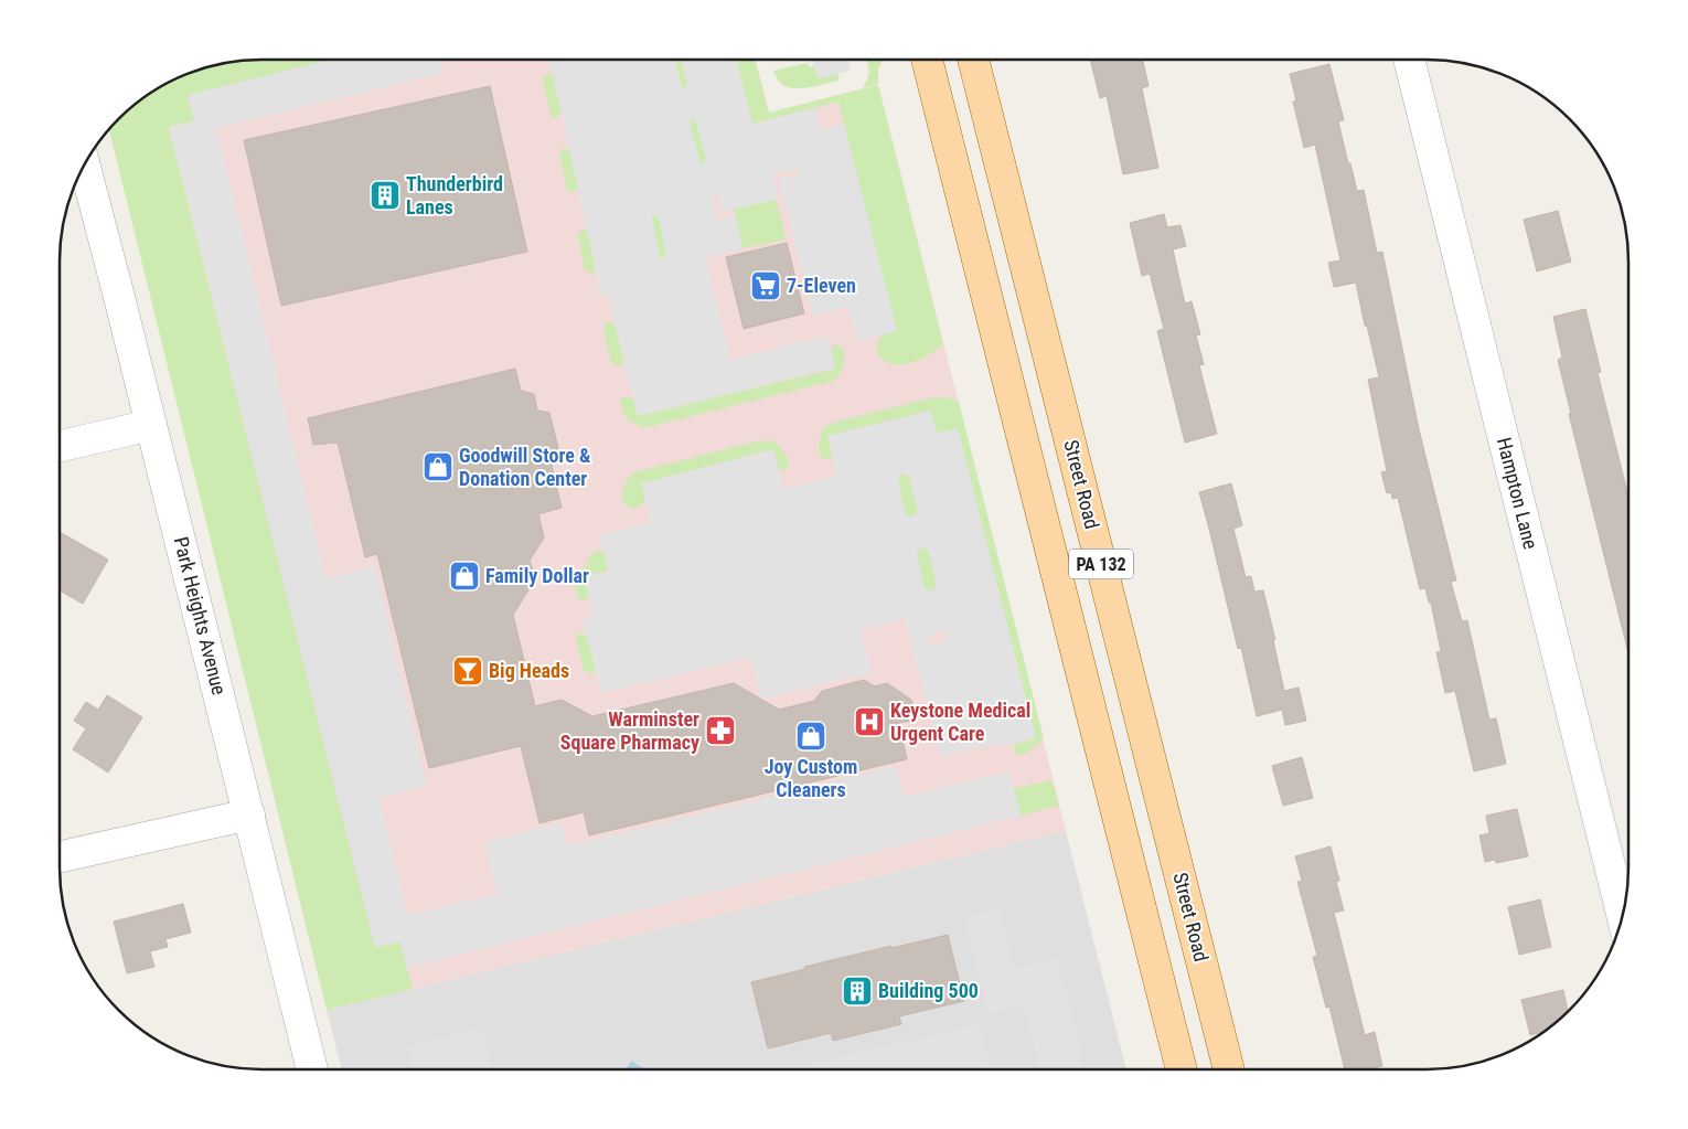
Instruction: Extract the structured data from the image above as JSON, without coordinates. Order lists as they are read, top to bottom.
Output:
{
  "streets": {
    "main road": ["Street Road", "PA 132"],
    "street": ["Hampton Lane", "Park Heights Avenue"]
  },
  "places": {
    "building": ["Thunderbird Lanes", "Building 500"],
    "supermarket": ["7-Eleven"],
    "shop": ["Goodwill Store & Donation Center", "Family Dollar", "Joy Custom Cleaners"],
    "bar": ["Big Heads"],
    "hospital": ["Keystone Medical Urgent Care"],
    "pharmacy": ["Warminster Square Pharmacy"]
  }
}
